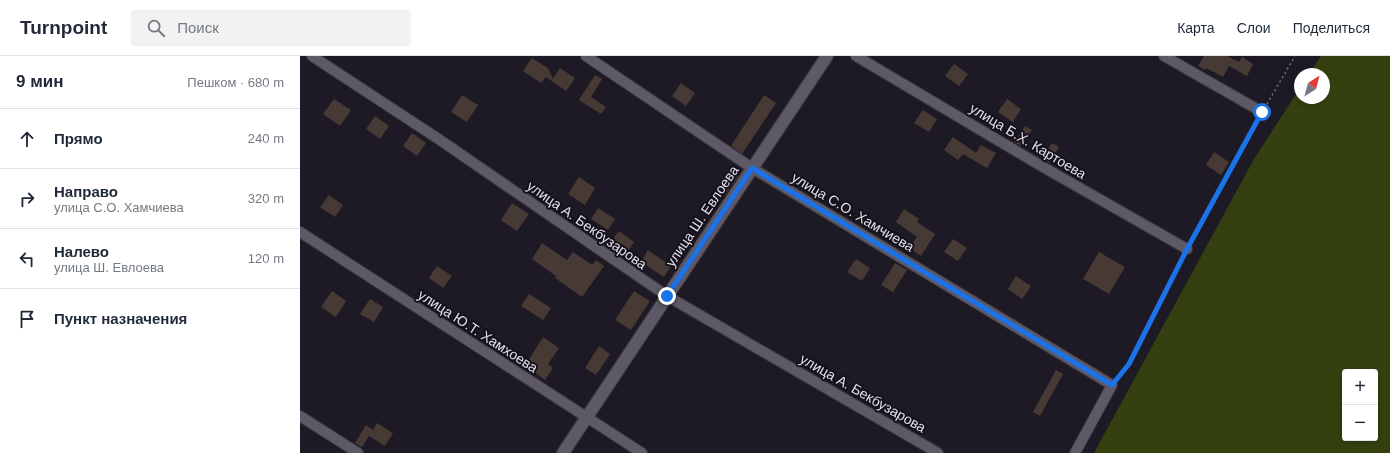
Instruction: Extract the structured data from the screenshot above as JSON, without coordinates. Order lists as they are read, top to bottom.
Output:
{
  "streets": {
    "street": [
      "улица Б.Х. Картоева",
      "улица С.О. Хамчиева",
      "улица Ш. Евлоева",
      "улица А. Бекбузарова",
      "улица Ю.Т. Хамхоева"
    ]
  },
  "crossings": [
    ["улица С.О. Хамчиева", "улица Ш. Евлоева"],
    ["улица Ш. Евлоева", "улица А. Бекбузарова"],
    ["улица Ш. Евлоева", "улица Ю.Т. Хамхоева"]
  ],
  "north": "top right",
  "page": {
    "header": "Turnpoint",
    "search": "Поиск",
    "nav": ["Карта", "Слои", "Поделиться"],
    "heading": ["9 мин", "Пешком · 680 m"],
    "list": [
      ["Прямо", "240 m"],
      ["Направо", "улица С.О. Хамчиева", "320 m"],
      ["Налево", "улица Ш. Евлоева", "120 m"],
      "Пункт назначения"
    ],
    "map_buttons": ["+", "−"]
  }
}
